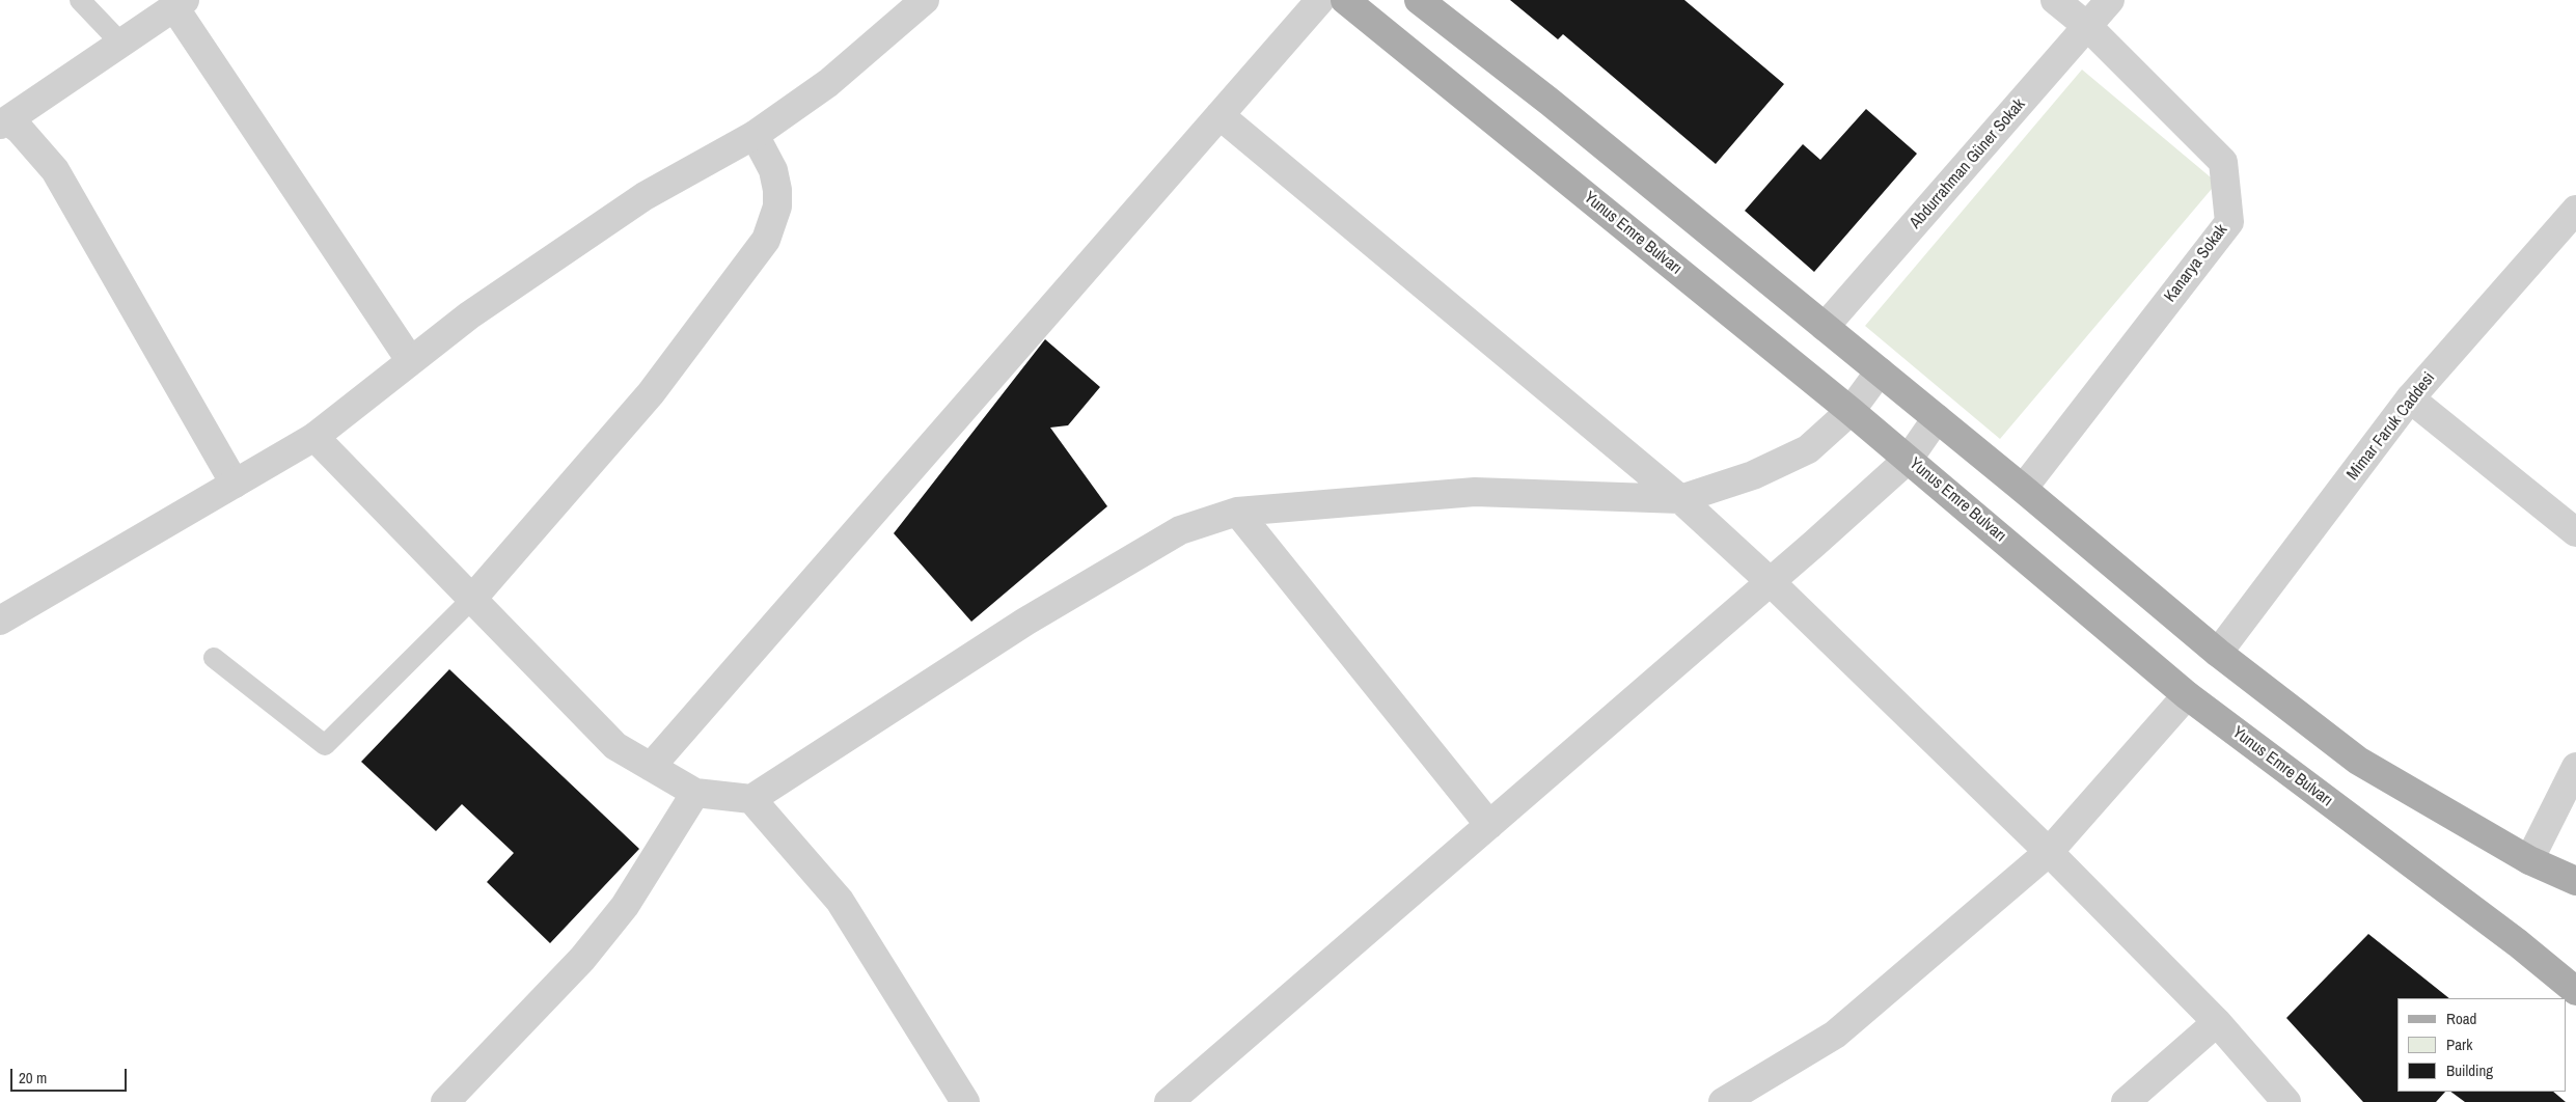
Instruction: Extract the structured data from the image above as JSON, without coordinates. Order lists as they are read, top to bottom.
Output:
{
  "streets": {
    "main road": ["Yunus Emre Bulvarı"],
    "street": ["Abdurrahman Güner Sokak", "Kanarya Sokak", "Mimar Faruk Caddesi"]
  },
  "crossings": [
    ["Abdurrahman Güner Sokak", "Kanarya Sokak"]
  ],
  "legend": ["Road", "Park", "Building"],
  "scale_bar": "20 m"
}
